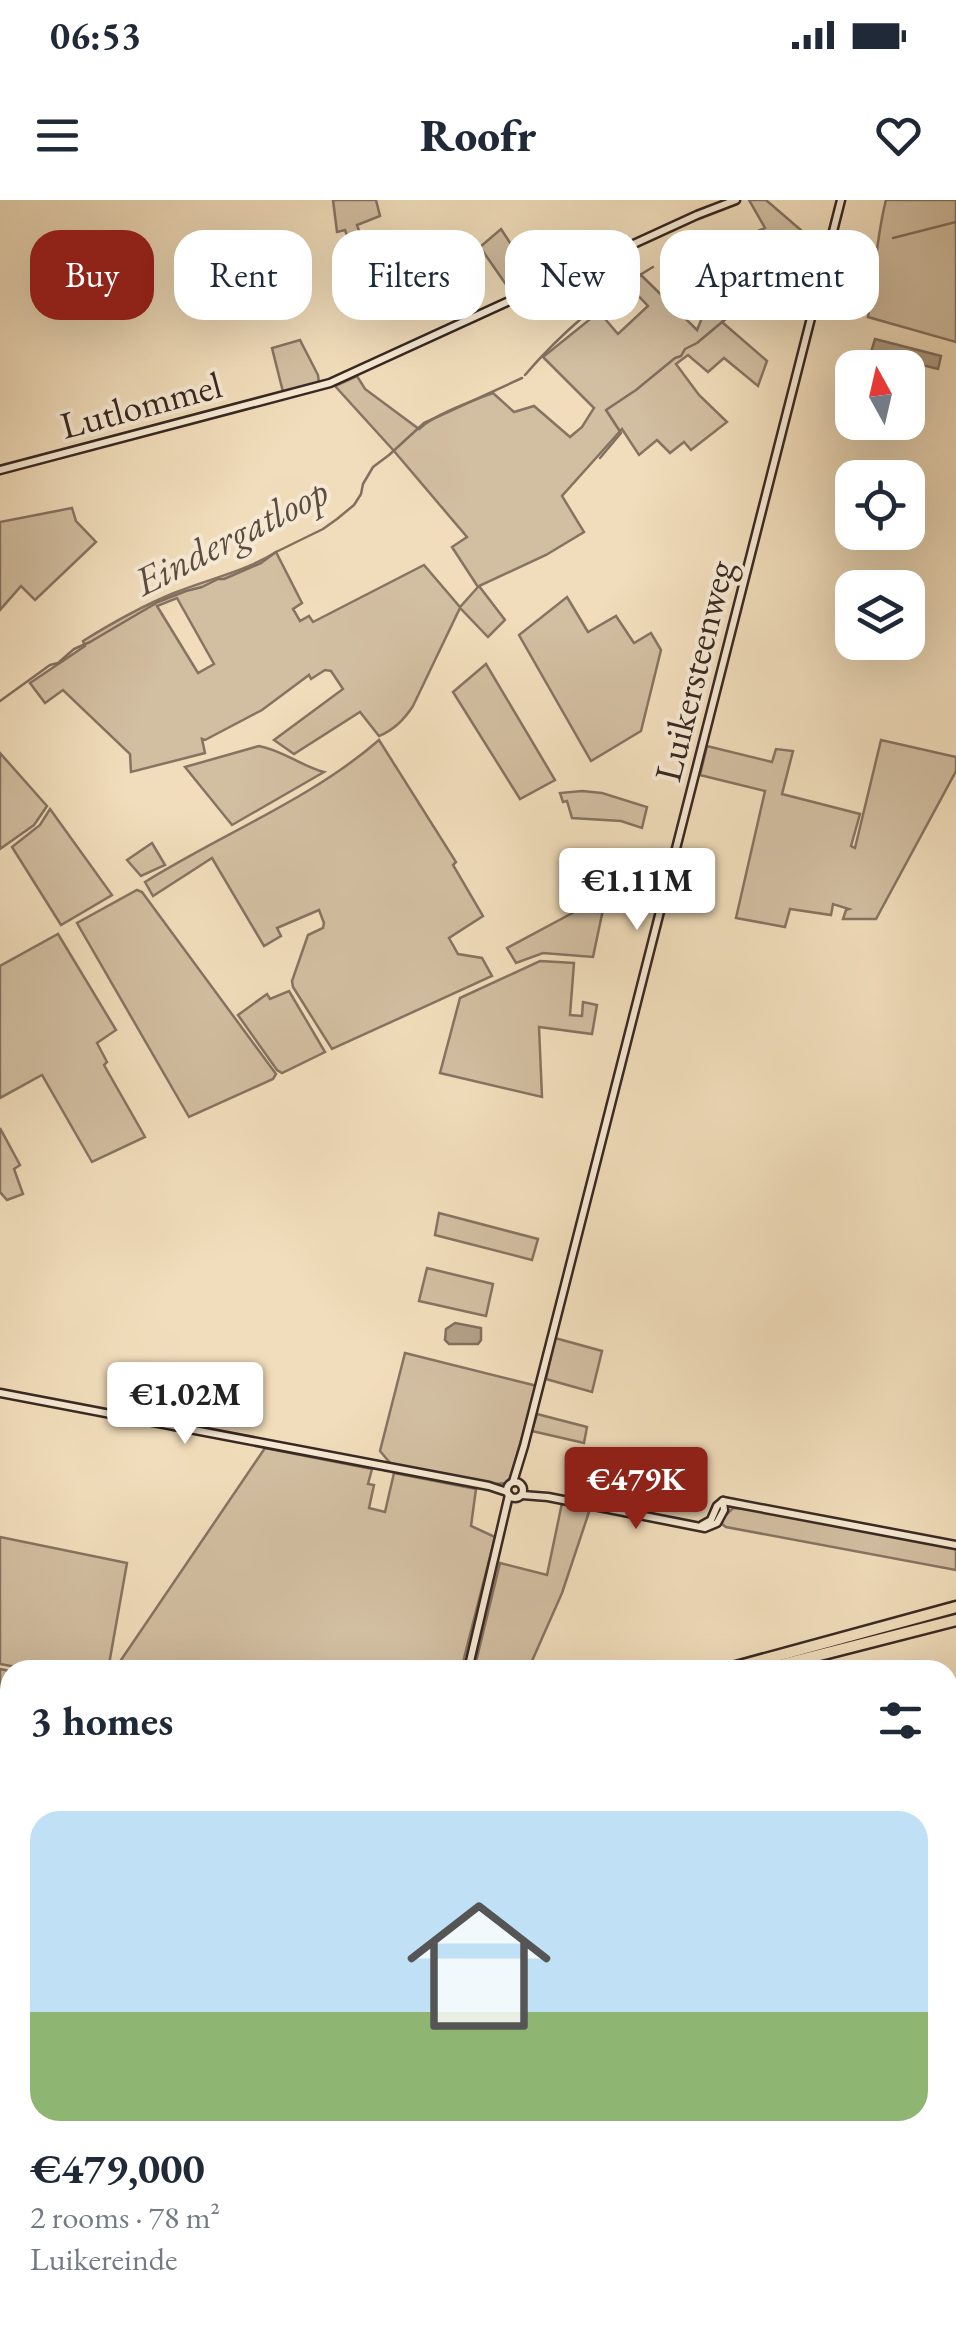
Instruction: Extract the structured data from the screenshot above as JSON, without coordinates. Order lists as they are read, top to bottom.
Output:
{
  "streets": {
    "main road": ["Lutlommel", "Luikersteenweg"]
  },
  "water": ["Eindergatloop"],
  "north": "top",
  "page": {
    "status": "06:53",
    "header": "Roofr",
    "chip": [
      "Buy",
      "Rent",
      "Filters",
      "New",
      "Apartment"
    ],
    "price": ["€1.11M", "€1.02M", "€479K"],
    "heading": "3 homes",
    "list": [
      {
        "name": "€479,000",
        "note": "2 rooms · 78 m² · Luikereinde"
      }
    ]
  }
}
